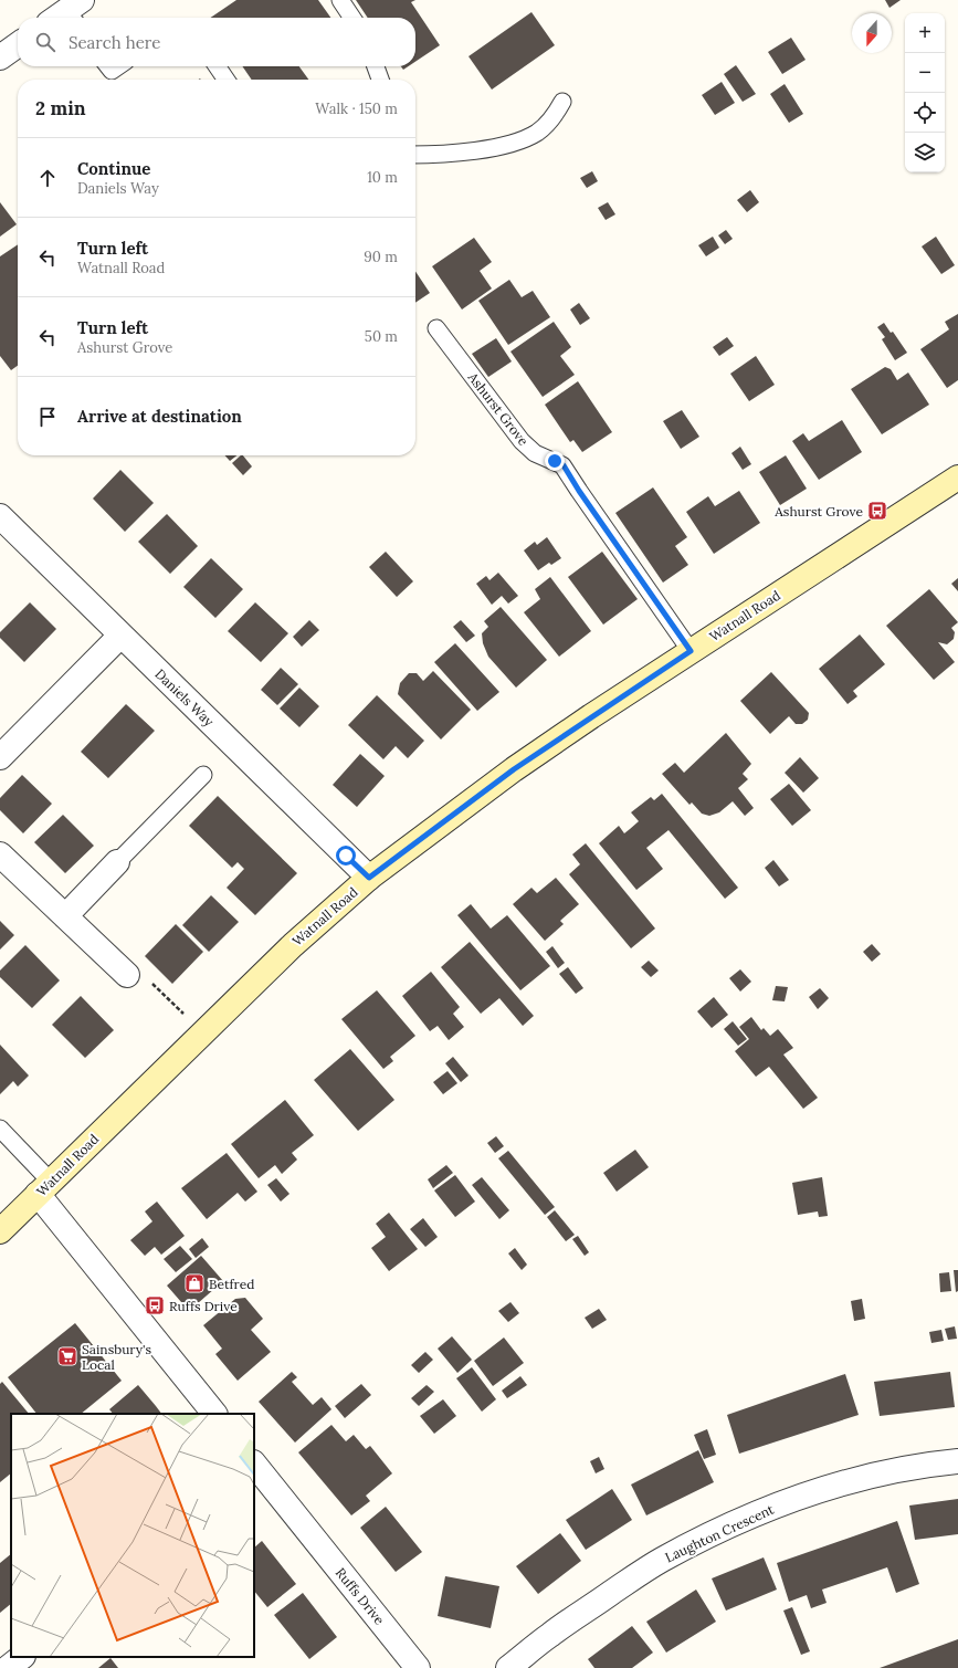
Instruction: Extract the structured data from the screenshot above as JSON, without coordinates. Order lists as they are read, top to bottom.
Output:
{
  "streets": {
    "main road": ["Watnall Road"],
    "street": ["Daniels Way", "Laughton Crescent", "Ruffs Drive"],
    "lane": ["Ashurst Grove"]
  },
  "crossings": [
    ["Ashurst Grove", "Watnall Road"],
    ["Watnall Road", "Daniels Way"]
  ],
  "places": {
    "bus stop": ["Ashurst Grove", "Ruffs Drive"],
    "shop": ["Betfred"],
    "supermarket": ["Sainsbury's Local"]
  },
  "north": "bottom",
  "page": {
    "map_buttons": ["+", "−"],
    "search": "Search here",
    "heading": ["2 min", "Walk · 150 m"],
    "list": [
      ["Continue", "Daniels Way", "10 m"],
      ["Turn left", "Watnall Road", "90 m"],
      ["Turn left", "Ashurst Grove", "50 m"],
      "Arrive at destination"
    ]
  }
}
